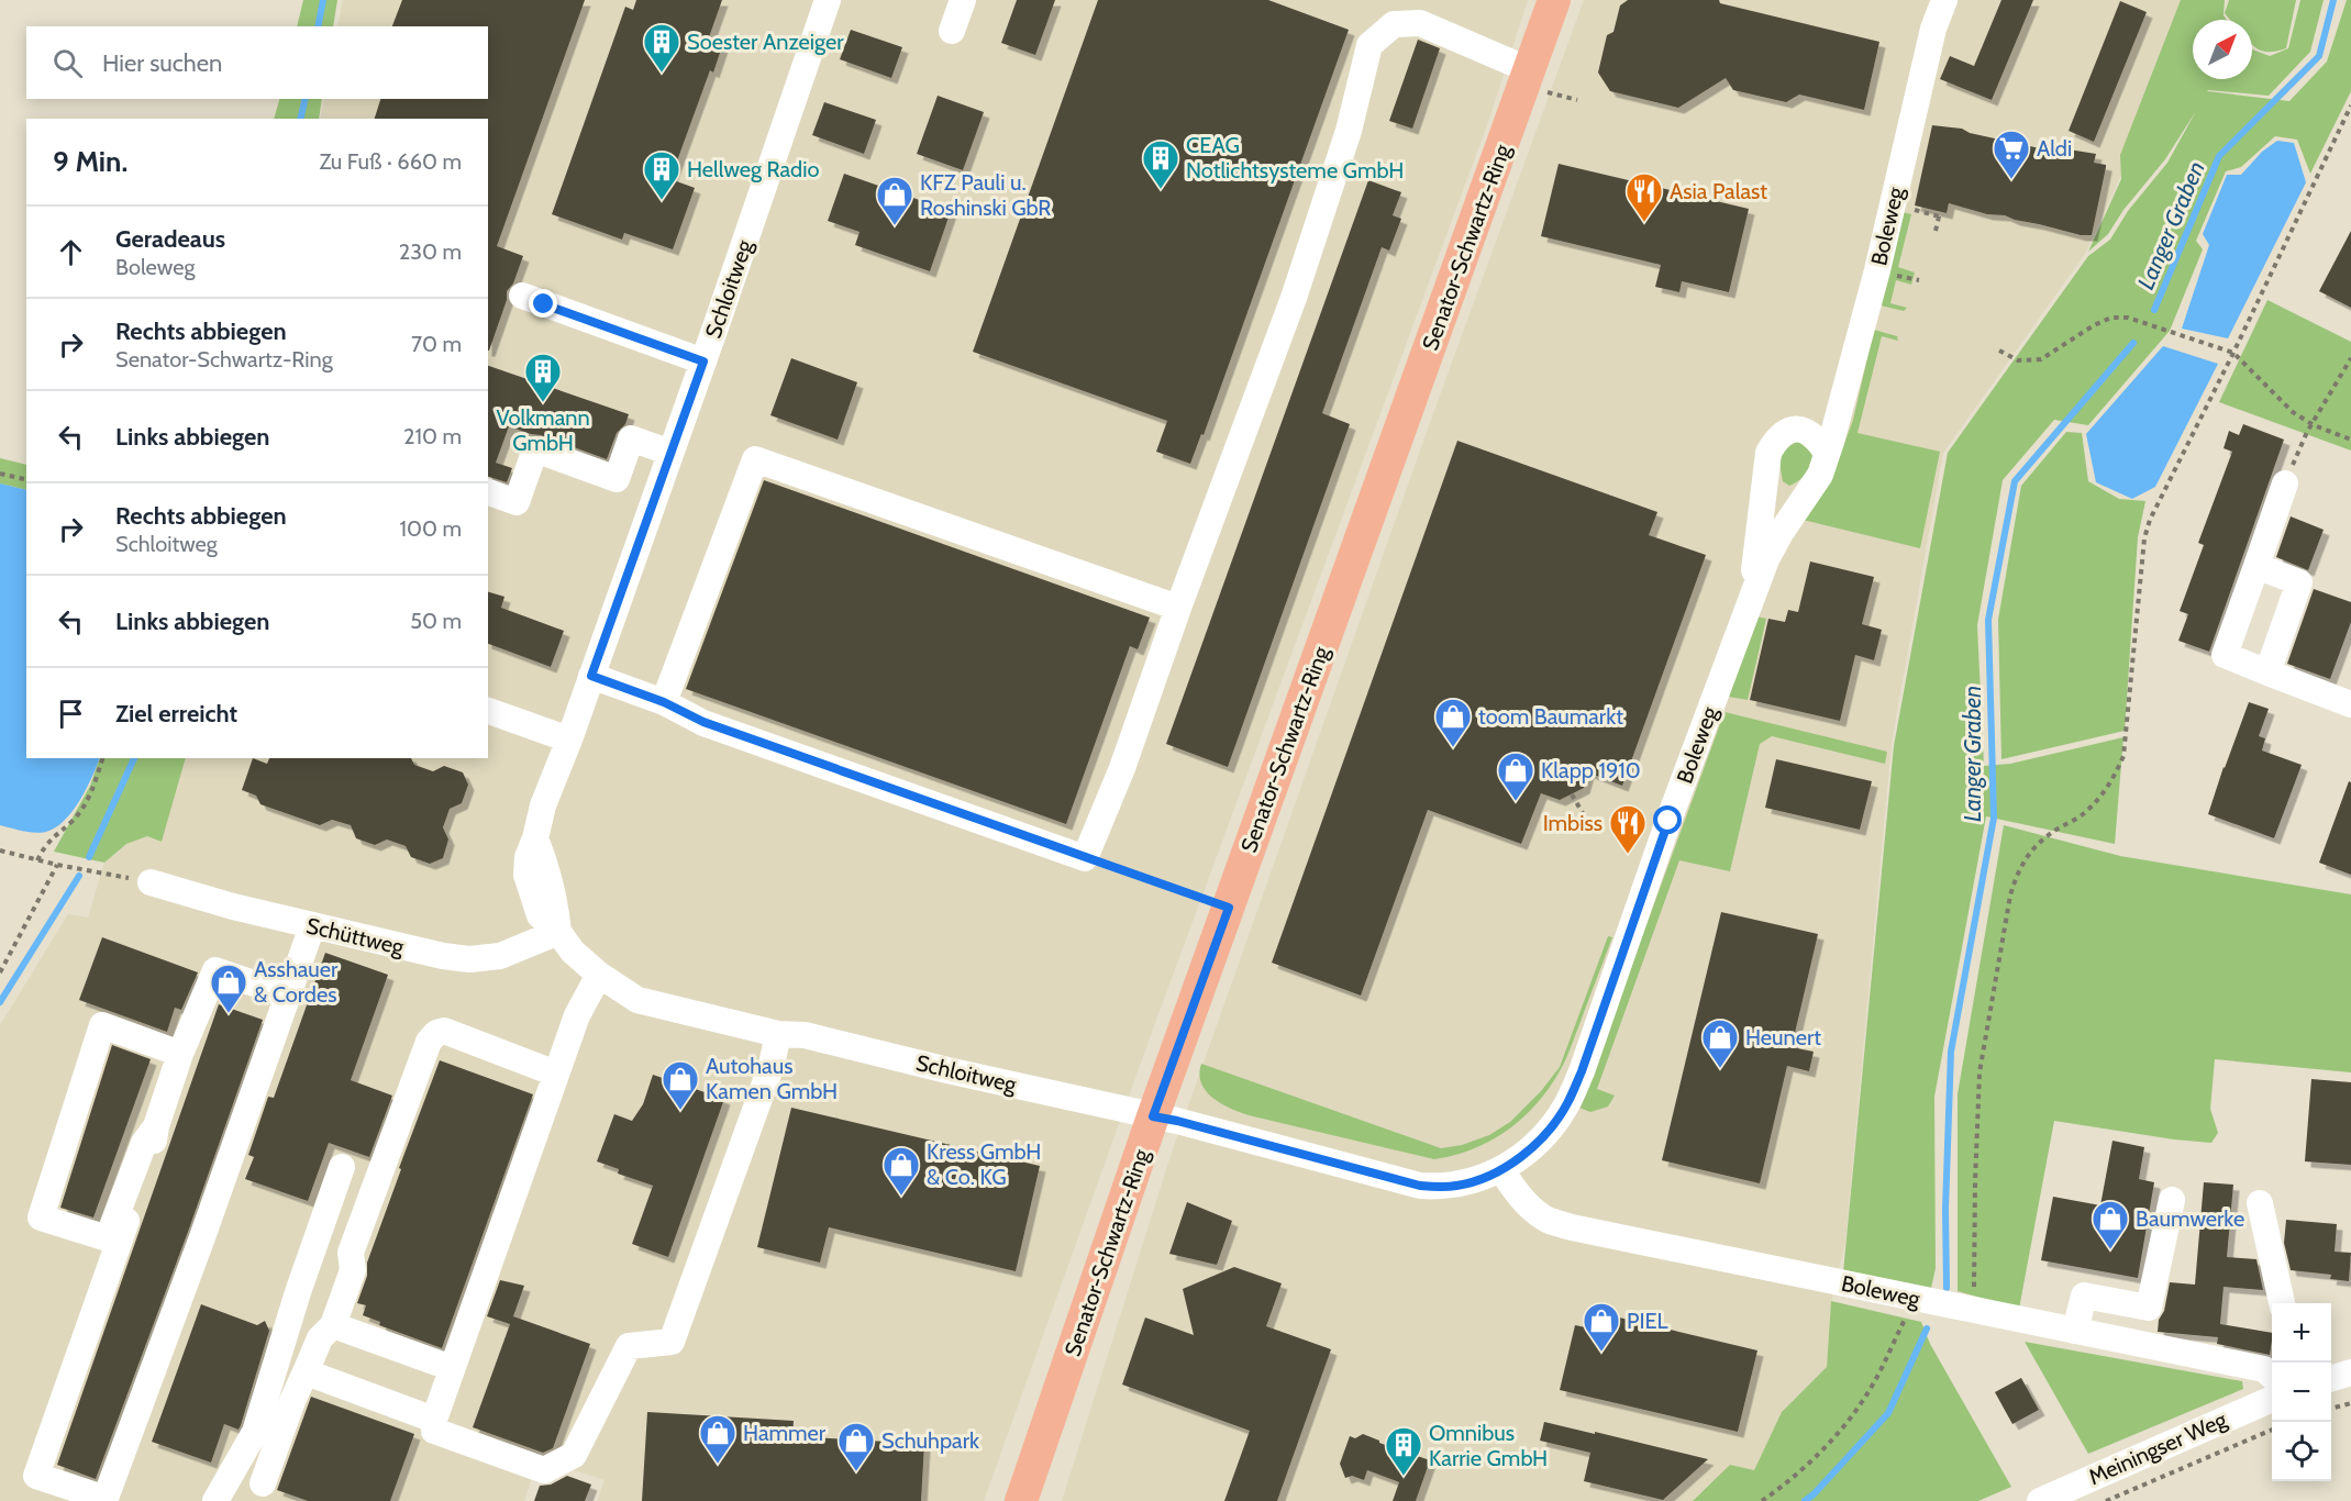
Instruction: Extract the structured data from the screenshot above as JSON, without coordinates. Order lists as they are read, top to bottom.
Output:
{
  "streets": {
    "main road": ["Senator-Schwartz-Ring"],
    "street": [
      "Boleweg",
      "Schloitweg",
      "Schüttweg",
      "Meiningser Weg"
    ]
  },
  "crossings": [
    ["Boleweg", "Senator-Schwartz-Ring"],
    ["Boleweg", "Schloitweg"],
    ["Senator-Schwartz-Ring", "Schloitweg"],
    ["Schloitweg", "Schüttweg"]
  ],
  "water": ["Langer Graben"],
  "places": {
    "building": [
      "Soester Anzeiger",
      "CEAG Notlichtsysteme GmbH",
      "Hellweg Radio",
      "Volkmann GmbH",
      "Omnibus Karrie GmbH"
    ],
    "supermarket": ["Aldi"],
    "restaurant": ["Asia Palast", "Imbiss"],
    "shop": [
      "KFZ Pauli u. Roshinski GbR",
      "toom Baumarkt",
      "Klapp 1910",
      "Asshauer & Cordes",
      "Heunert",
      "Autohaus Kamen GmbH",
      "Kress GmbH & Co. KG",
      "Baumwerke",
      "PIEL",
      "Hammer",
      "Schuhpark"
    ]
  },
  "north": "top right",
  "page": {
    "search": "Hier suchen",
    "heading": ["9 Min.", "Zu Fuß · 660 m"],
    "list": [
      ["Geradeaus", "Boleweg", "230 m"],
      ["Rechts abbiegen", "Senator-Schwartz-Ring", "70 m"],
      ["Links abbiegen", "210 m"],
      ["Rechts abbiegen", "Schloitweg", "100 m"],
      ["Links abbiegen", "50 m"],
      "Ziel erreicht"
    ],
    "map_buttons": ["+", "−"]
  }
}
